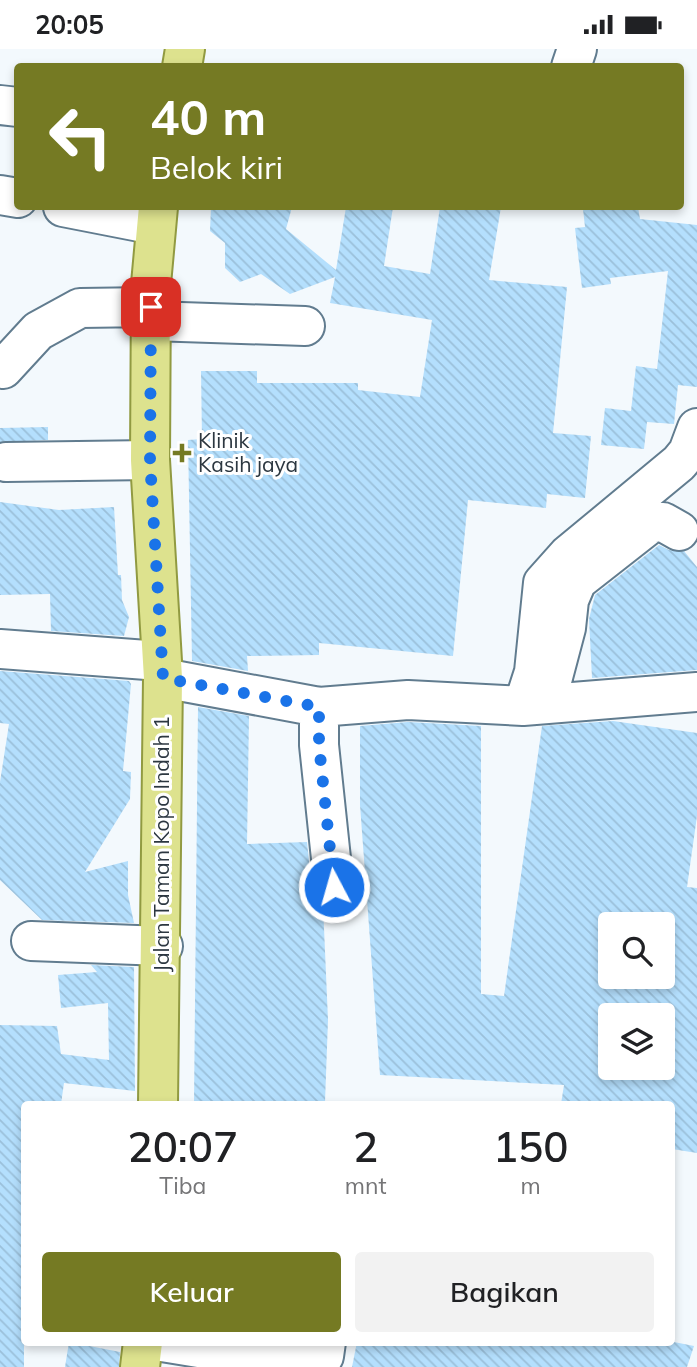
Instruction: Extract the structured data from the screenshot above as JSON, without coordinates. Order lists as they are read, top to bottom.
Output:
{
  "streets": {
    "main road": ["Jalan Taman Kopo Indah 1"]
  },
  "places": {
    "health": ["Klinik Kasih jaya"]
  },
  "page": {
    "status": "20:05",
    "turn": ["40 m", "Belok kiri"],
    "eta": [
      "20:07",
      "Tiba",
      "2",
      "mnt",
      "150",
      "m"
    ],
    "buttons": ["Keluar", "Bagikan"]
  }
}
